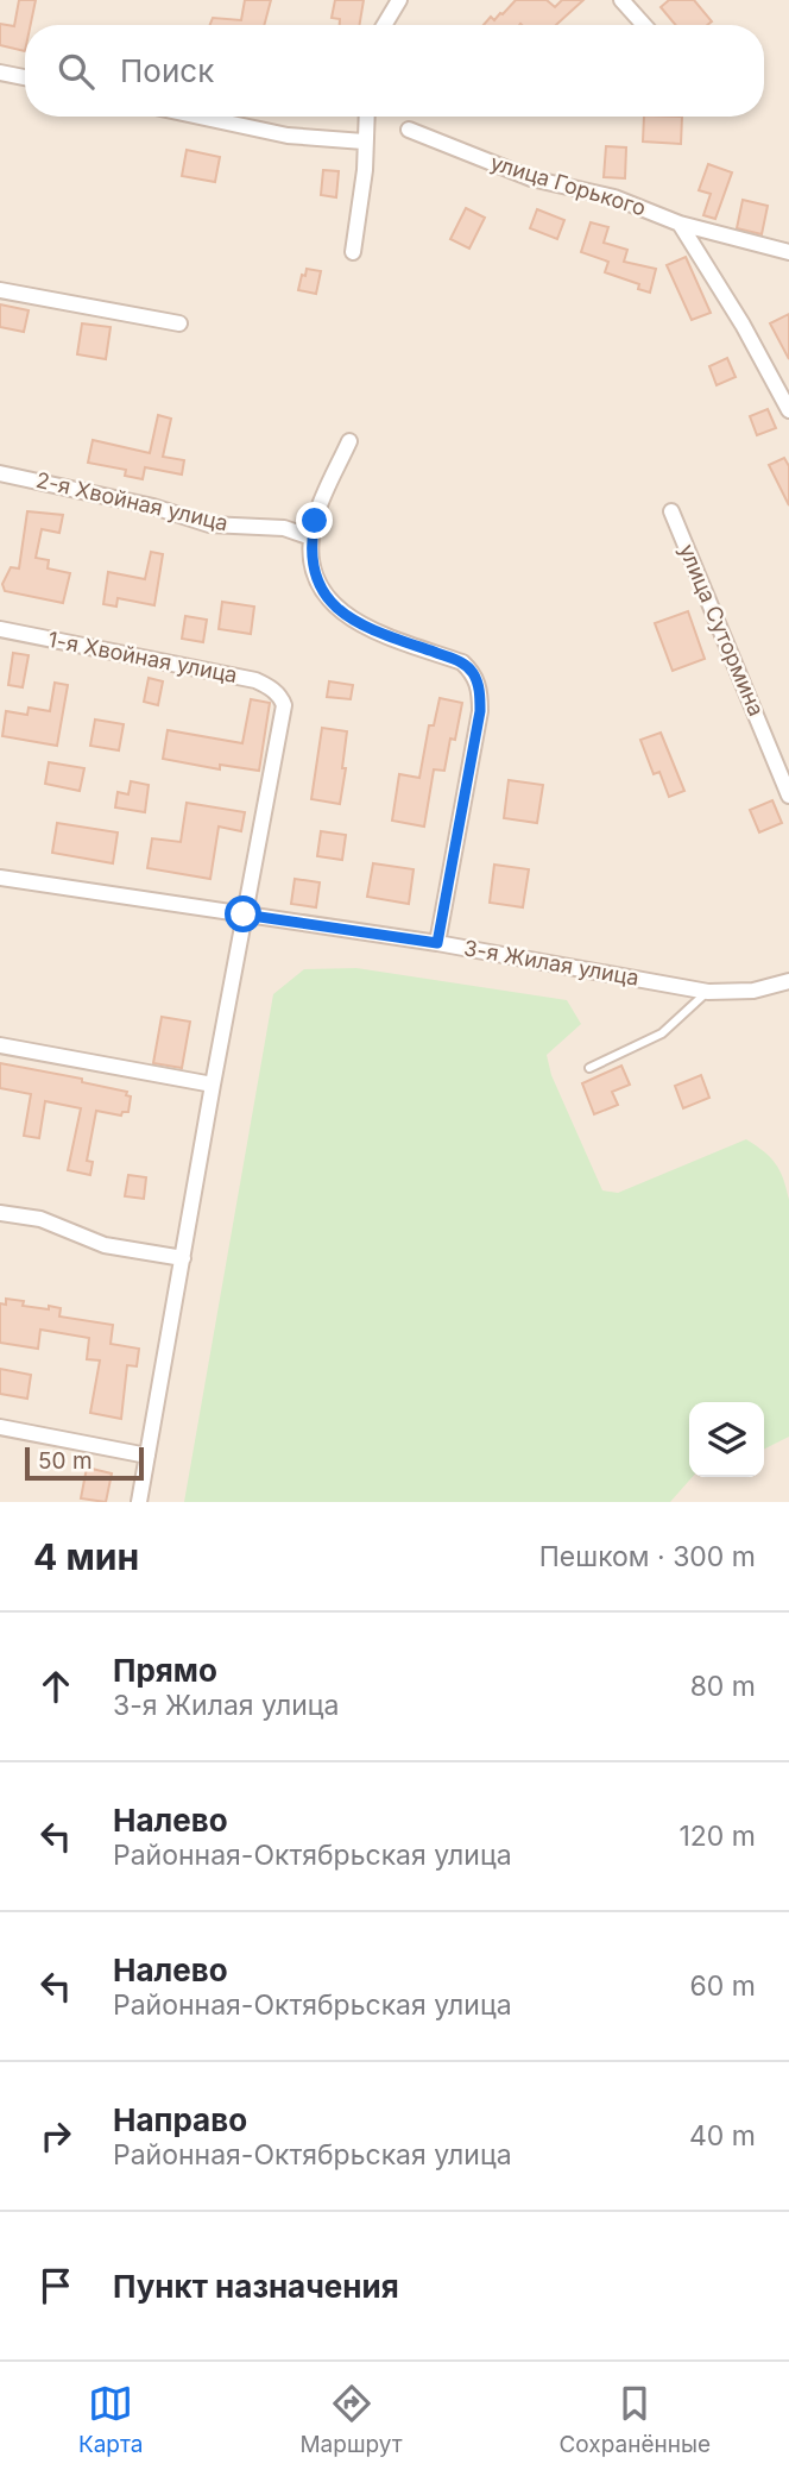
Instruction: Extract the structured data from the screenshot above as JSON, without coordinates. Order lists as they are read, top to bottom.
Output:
{
  "streets": {
    "street": [
      "улица Горького",
      "2-я Хвойная улица",
      "улица Сутормина",
      "1-я Хвойная улица",
      "3-я Жилая улица"
    ]
  },
  "crossings": [
    ["1-я Хвойная улица", "3-я Жилая улица"]
  ],
  "scale_bar": "50 m",
  "page": {
    "search": "Поиск",
    "scale": "50 m",
    "heading": ["4 мин", "Пешком · 300 m"],
    "list": [
      ["Прямо", "3-я Жилая улица", "80 m"],
      ["Налево", "Районная-Октябрьская улица", "120 m"],
      ["Налево", "Районная-Октябрьская улица", "60 m"],
      ["Направо", "Районная-Октябрьская улица", "40 m"],
      "Пункт назначения"
    ],
    "nav": ["Карта", "Маршрут", "Сохранённые"]
  }
}
